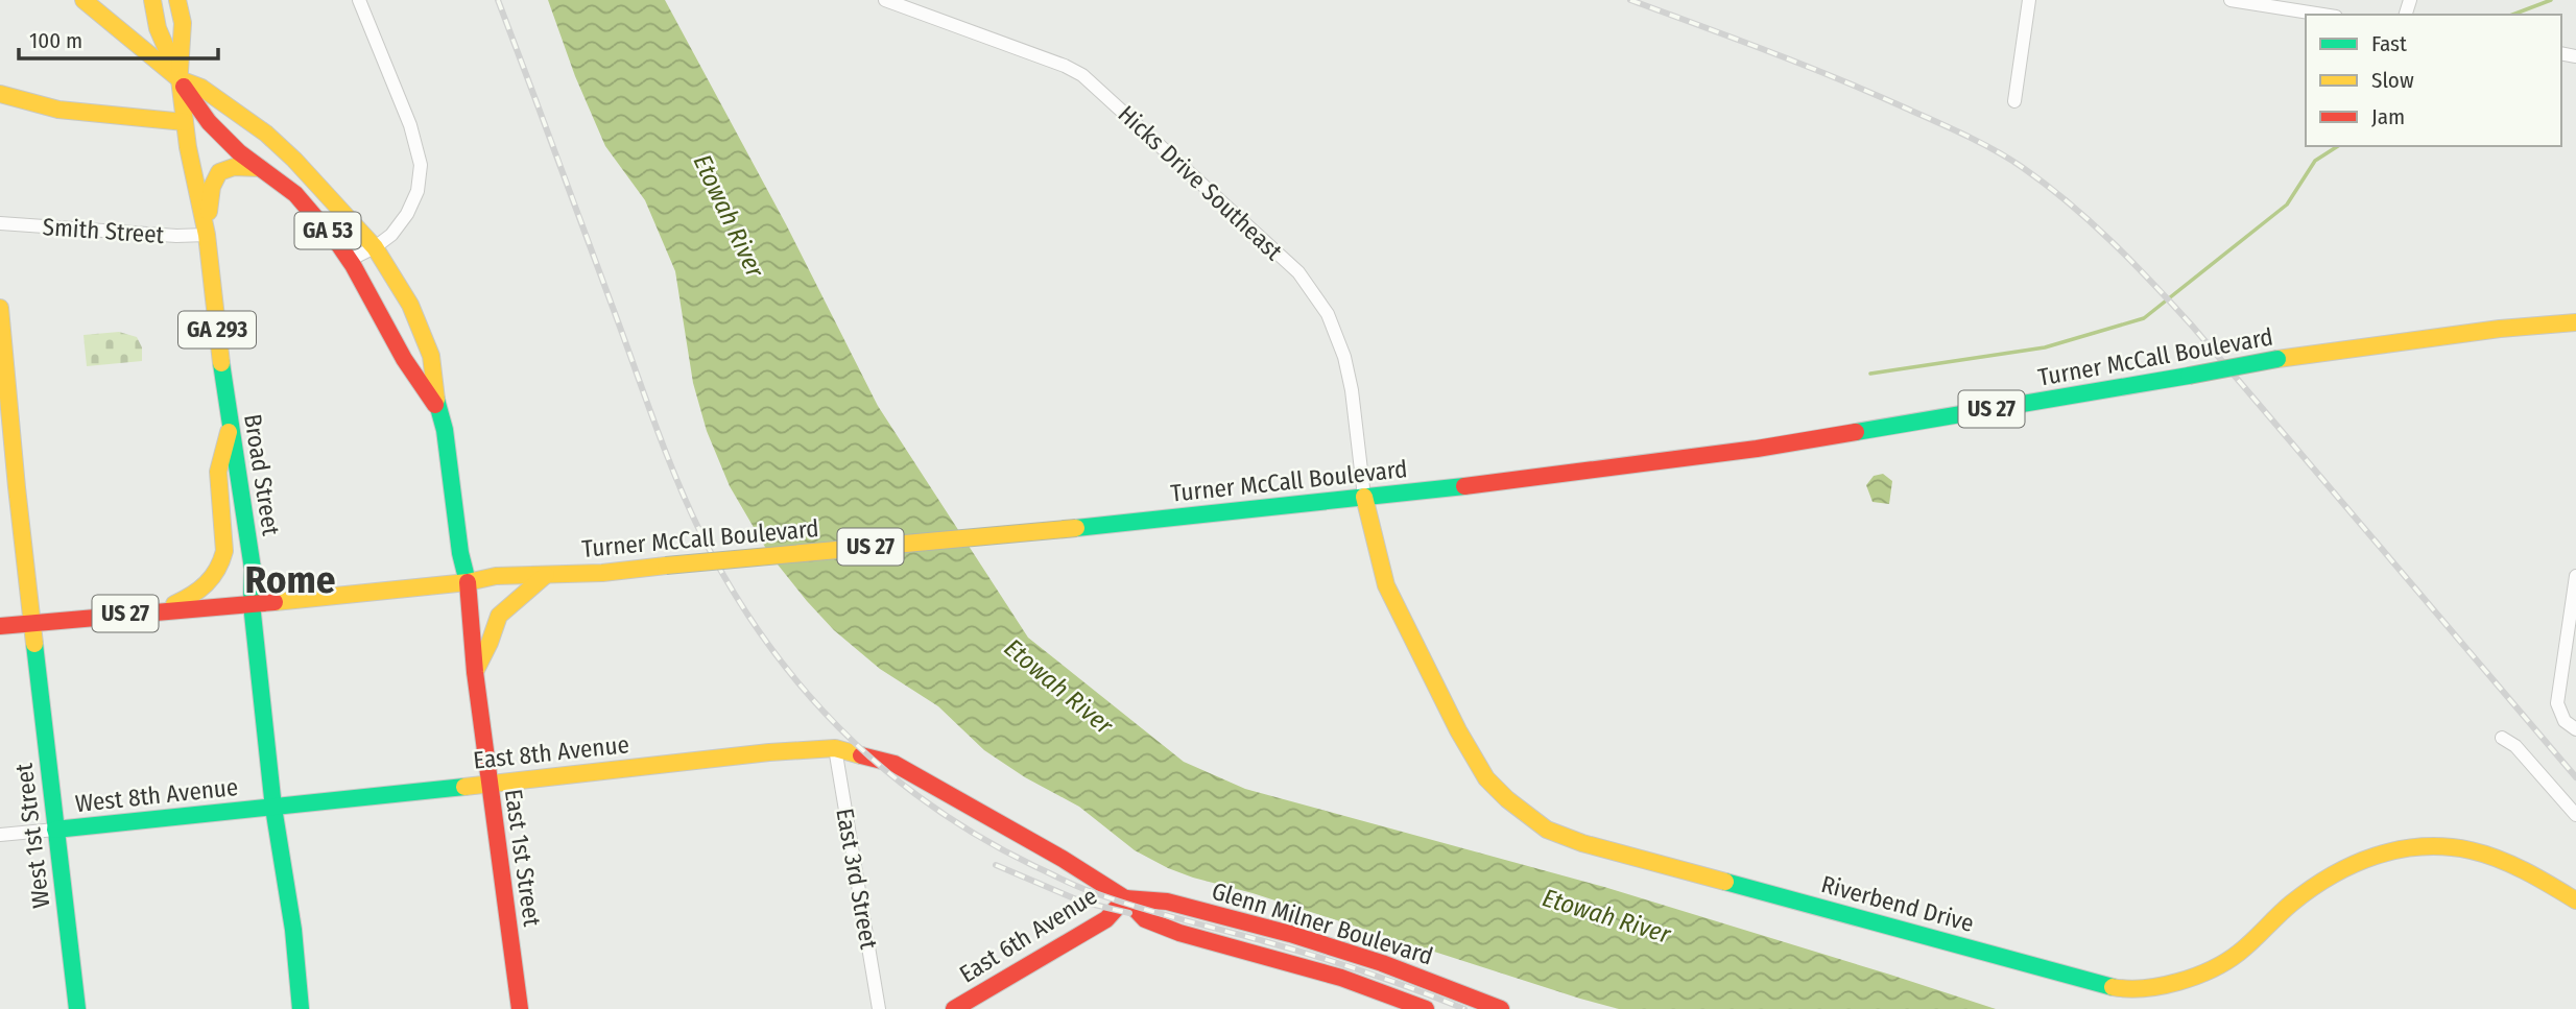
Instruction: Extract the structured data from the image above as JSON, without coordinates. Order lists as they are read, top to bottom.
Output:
{
  "streets": {
    "main road": [
      "GA 53",
      "GA 293",
      "Turner McCall Boulevard",
      "US 27",
      "Broad Street",
      "East 8th Avenue",
      "West 8th Avenue",
      "West 1st Street",
      "East 1st Street",
      "Riverbend Drive",
      "Glenn Milner Boulevard",
      "East 6th Avenue"
    ],
    "street": ["Hicks Drive Southeast", "Smith Street", "East 3rd Street"]
  },
  "crossings": [
    ["Hicks Drive Southeast", "Turner McCall Boulevard"],
    ["Hicks Drive Southeast", "Riverbend Drive"],
    ["Smith Street", "Broad Street"],
    ["GA 53", "GA 293"],
    ["GA 53", "Turner McCall Boulevard"],
    ["GA 53", "Broad Street"],
    ["GA 53", "East 1st Street"],
    ["GA 293", "Broad Street"],
    ["Turner McCall Boulevard", "Broad Street"],
    ["Turner McCall Boulevard", "West 1st Street"],
    ["Turner McCall Boulevard", "East 1st Street"],
    ["Turner McCall Boulevard", "Riverbend Drive"],
    ["Broad Street", "East 8th Avenue"],
    ["Broad Street", "West 8th Avenue"],
    ["East 8th Avenue", "West 8th Avenue"],
    ["East 8th Avenue", "East 1st Street"],
    ["East 8th Avenue", "East 3rd Street"],
    ["East 8th Avenue", "Glenn Milner Boulevard"],
    ["West 8th Avenue", "West 1st Street"],
    ["East 3rd Street", "Glenn Milner Boulevard"],
    ["Glenn Milner Boulevard", "East 6th Avenue"]
  ],
  "districts": ["Rome"],
  "water": ["Etowah River"],
  "legend": ["Fast", "Slow", "Jam"],
  "scale_bar": "100 m"
}
